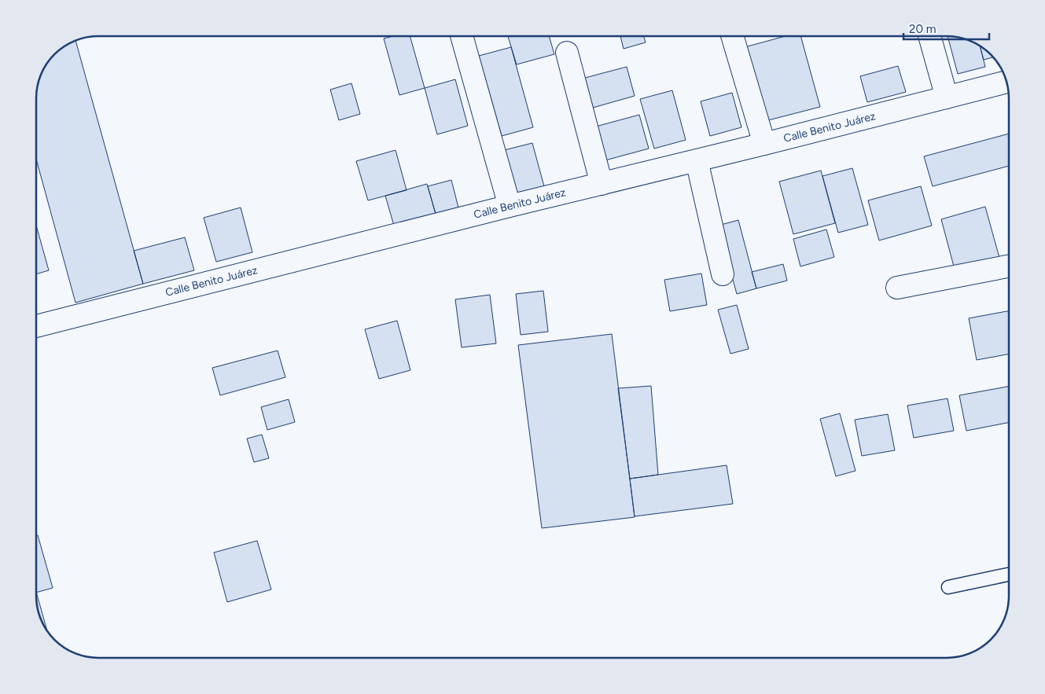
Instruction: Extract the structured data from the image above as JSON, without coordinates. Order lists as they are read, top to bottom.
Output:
{
  "streets": {
    "street": ["Calle Benito Juárez"]
  },
  "scale_bar": "20 m"
}
